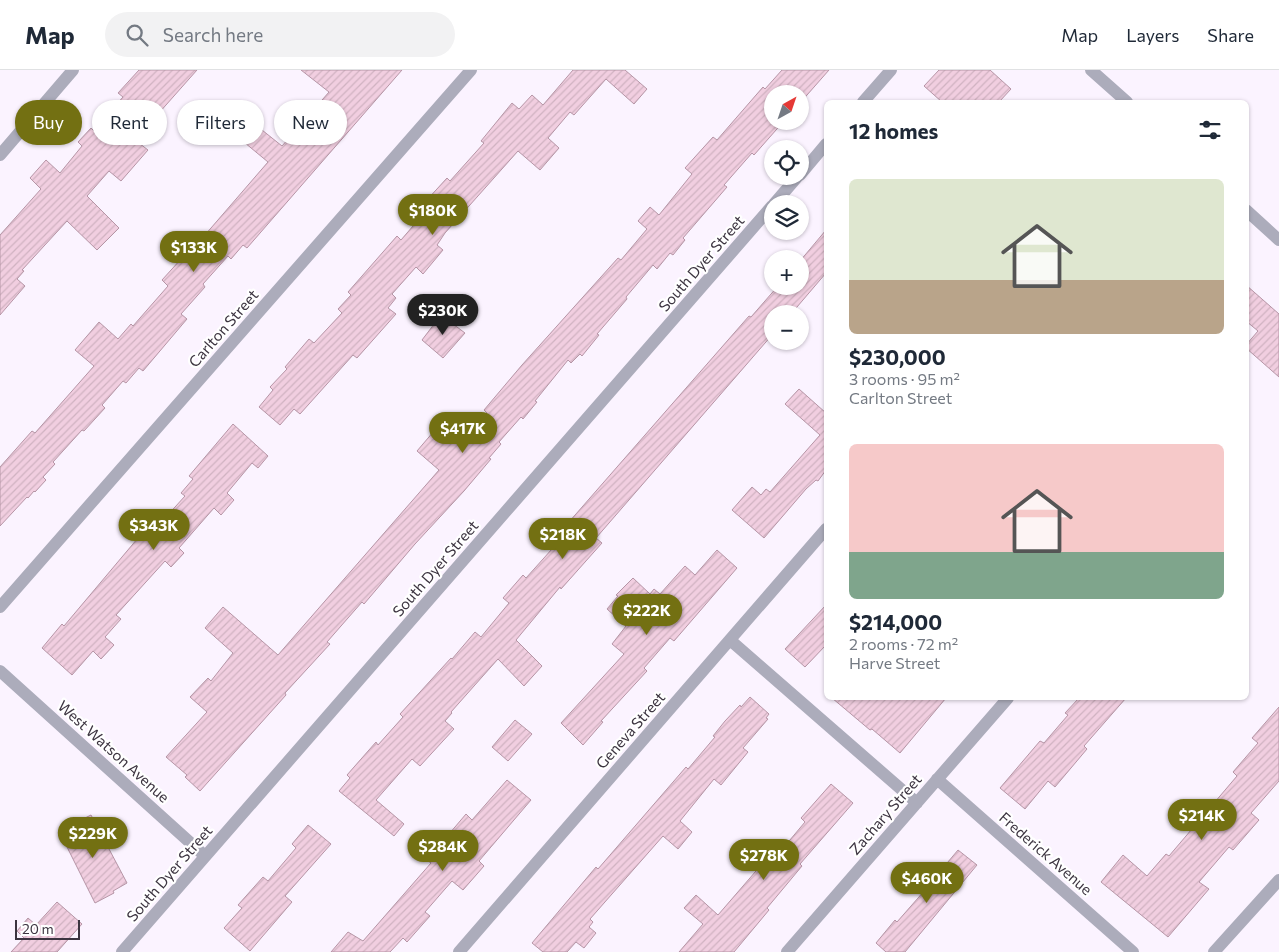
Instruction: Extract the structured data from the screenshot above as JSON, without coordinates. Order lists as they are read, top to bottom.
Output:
{
  "streets": {
    "street": [
      "South Dyer Street",
      "Carlton Street",
      "Geneva Street",
      "West Watson Avenue",
      "Zachary Street",
      "Frederick Avenue"
    ]
  },
  "crossings": [
    ["South Dyer Street", "West Watson Avenue"],
    ["Zachary Street", "Frederick Avenue"]
  ],
  "scale_bar": "20 m",
  "north": "top right",
  "page": {
    "header": "Map",
    "search": "Search here",
    "nav": ["Map", "Layers", "Share"],
    "map_buttons": ["+", "−"],
    "chip": [
      "Buy",
      "Rent",
      "Filters",
      "New"
    ],
    "heading": "12 homes",
    "list": [
      {
        "name": "$230,000",
        "note": "3 rooms · 95 m² · Carlton Street"
      },
      {
        "name": "$214,000",
        "note": "2 rooms · 72 m² · Harve Street"
      }
    ],
    "price": [
      "$180K",
      "$133K",
      "$230K",
      "$417K",
      "$343K",
      "$218K",
      "$222K",
      "$214K",
      "$229K",
      "$284K",
      "$278K",
      "$460K"
    ],
    "scale": "20 m"
  }
}
